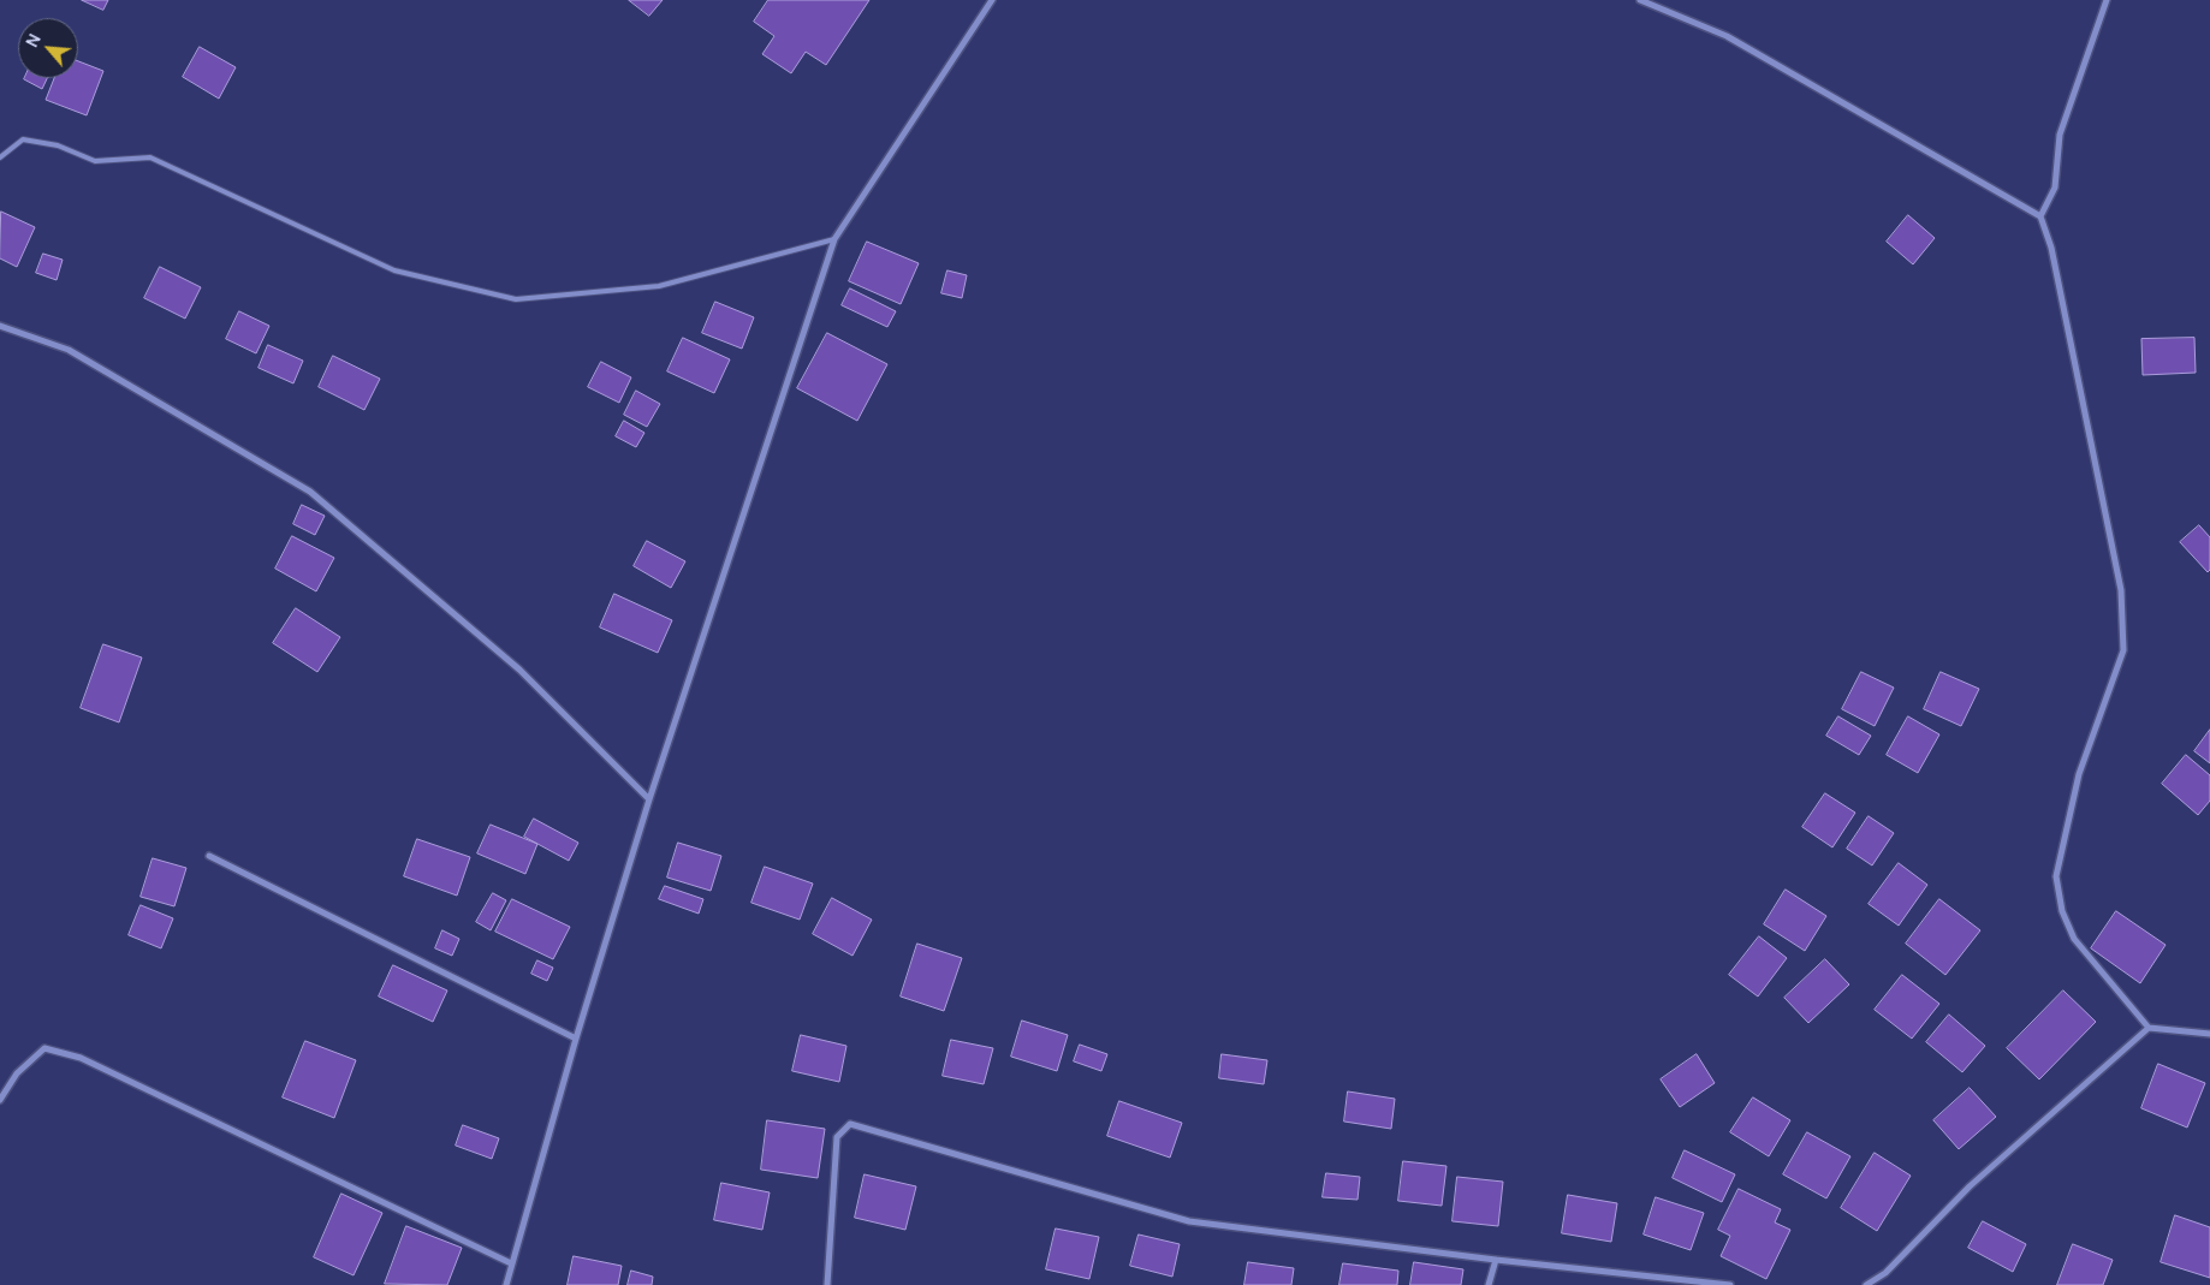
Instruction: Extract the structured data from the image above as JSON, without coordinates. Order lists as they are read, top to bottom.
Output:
{
  "north": "top left"
}
